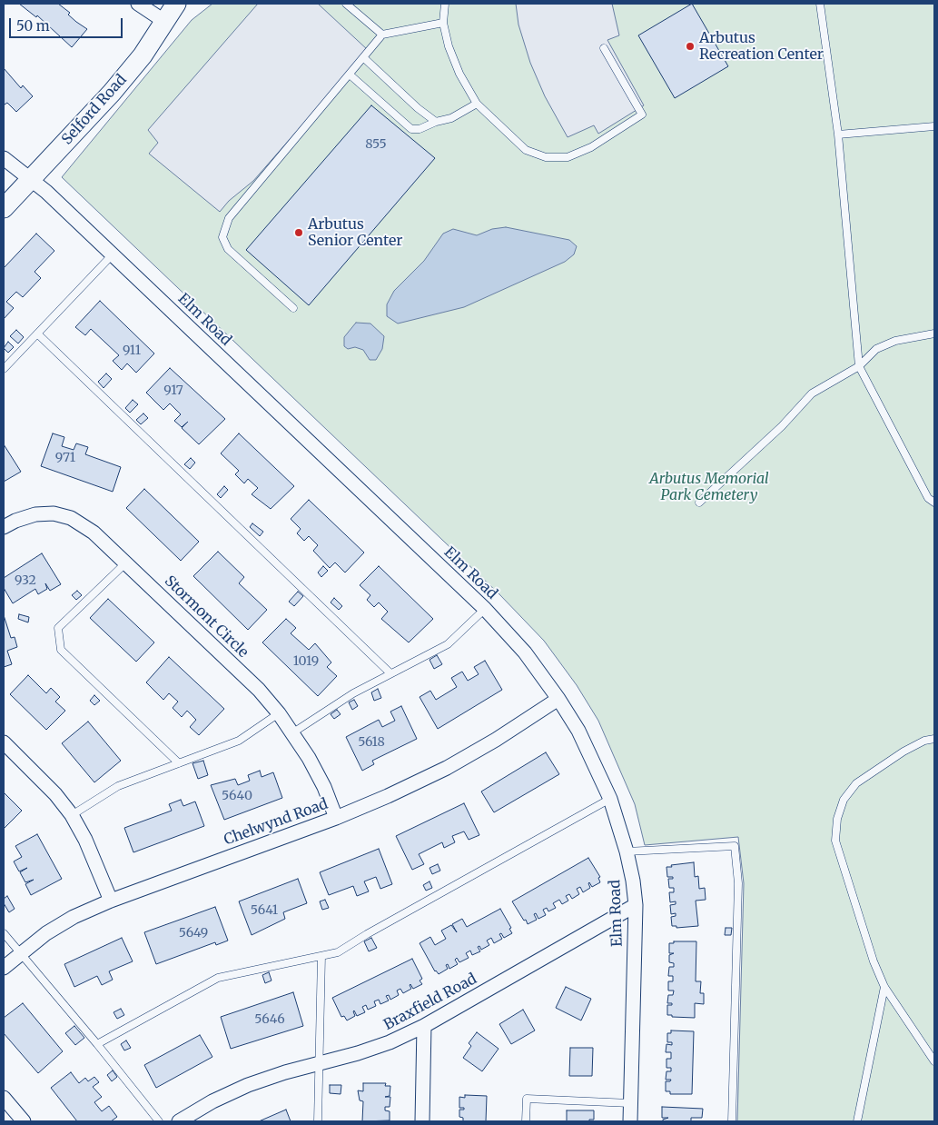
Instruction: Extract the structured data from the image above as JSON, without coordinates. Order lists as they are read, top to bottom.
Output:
{
  "streets": {
    "street": [
      "Selford Road",
      "Elm Road",
      "Stormont Circle",
      "Chelwynd Road",
      "Braxfield Road"
    ]
  },
  "crossings": [
    ["Selford Road", "Elm Road"],
    ["Elm Road", "Chelwynd Road"],
    ["Elm Road", "Braxfield Road"],
    ["Stormont Circle", "Chelwynd Road"]
  ],
  "parks": ["Arbutus Memorial Park Cemetery"],
  "places": ["Arbutus Recreation Center", "Arbutus Senior Center"],
  "house_numbers": [
    "855",
    "911",
    "917",
    "971",
    "932",
    "1019",
    "5618",
    "5640",
    "5641",
    "5649",
    "5646"
  ],
  "scale_bar": "50 m"
}
